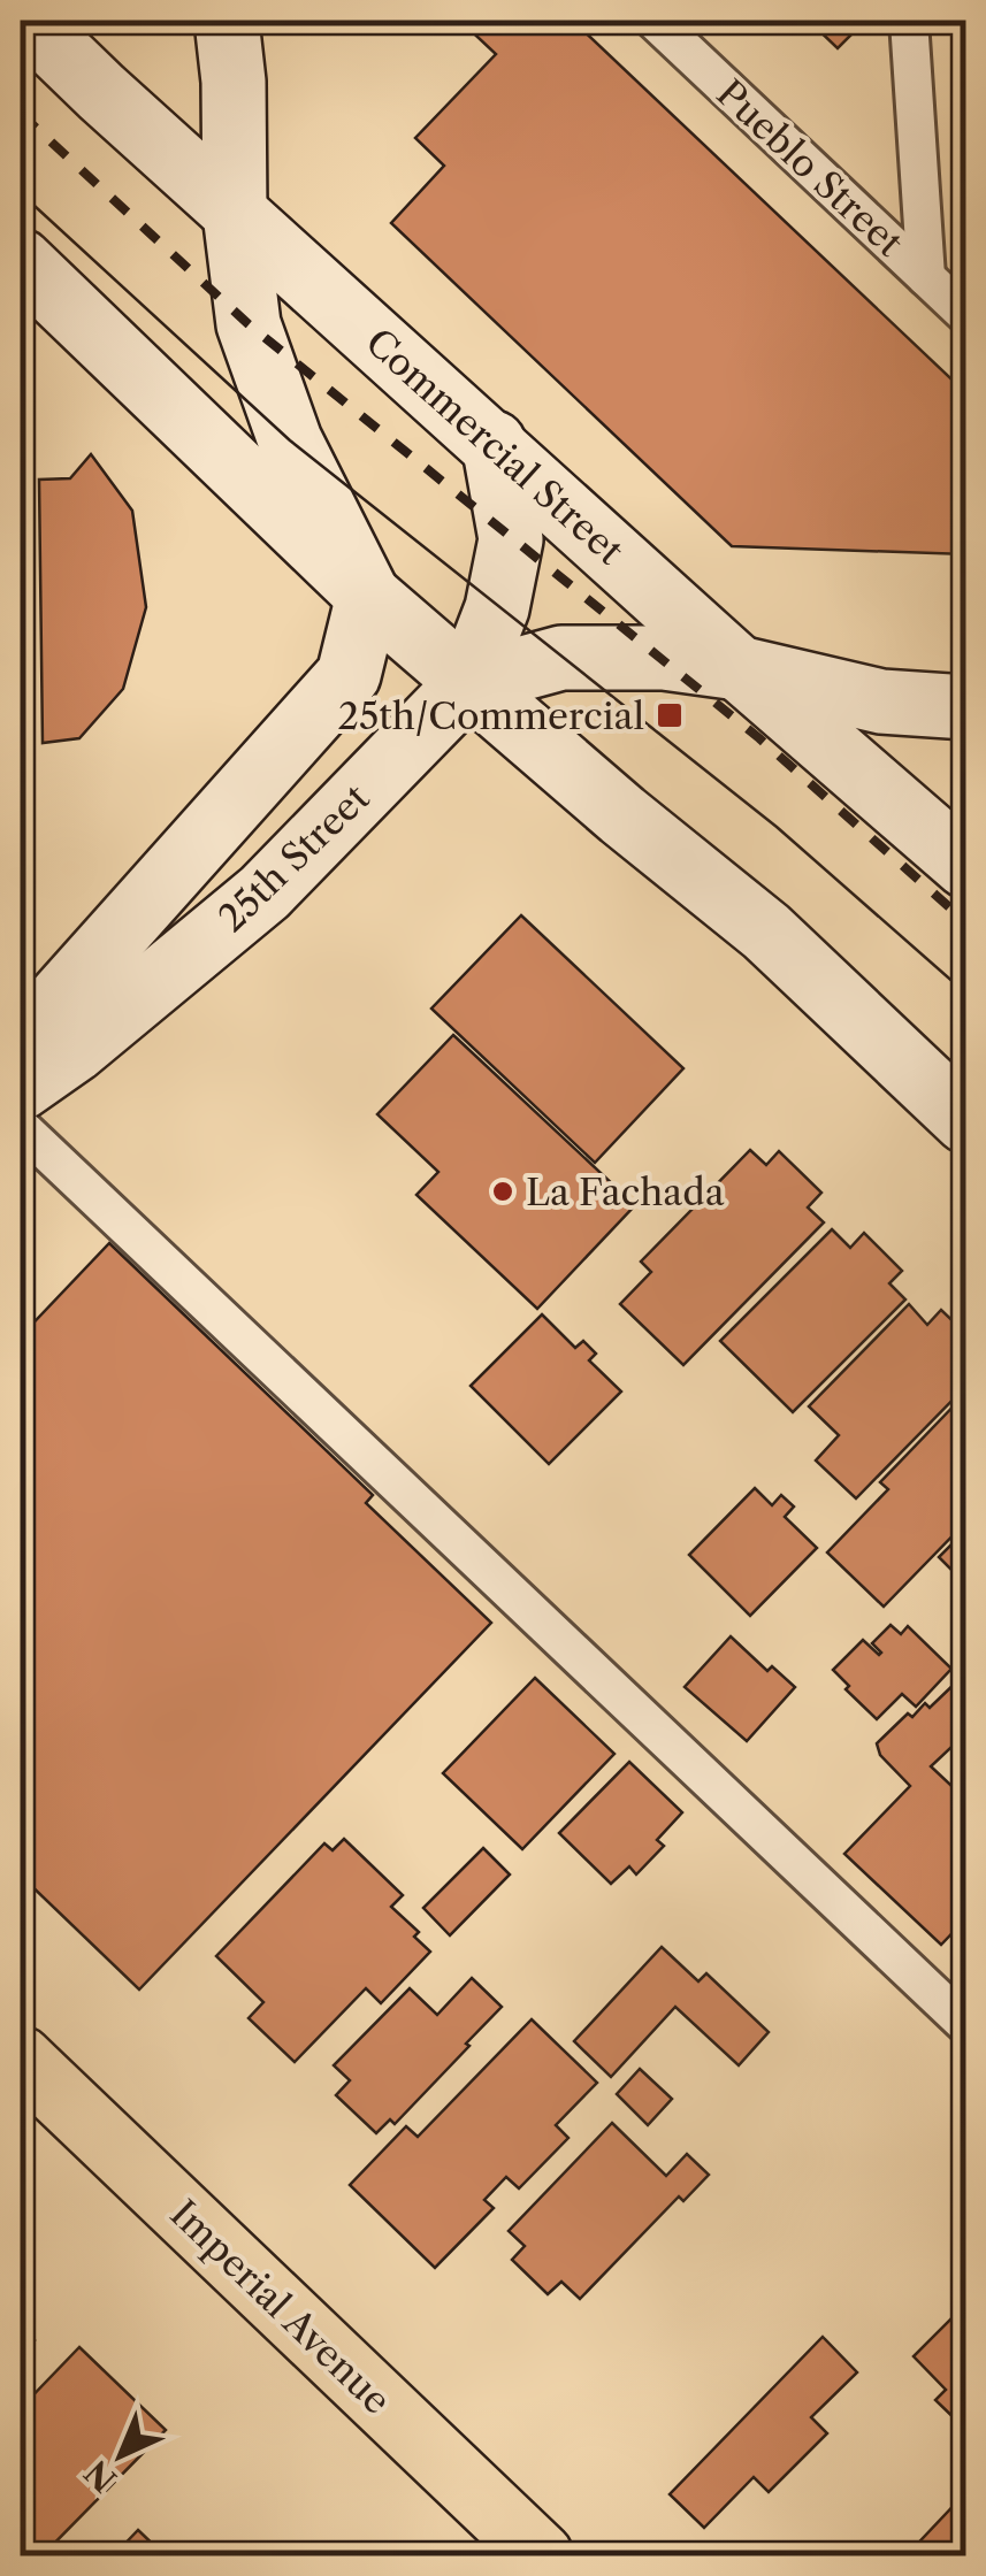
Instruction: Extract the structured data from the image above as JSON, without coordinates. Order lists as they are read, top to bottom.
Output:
{
  "streets": {
    "main road": ["Commercial Street", "25th Street", "Imperial Avenue"],
    "lane": ["Pueblo Street"]
  },
  "crossings": [
    ["Commercial Street", "25th Street"]
  ],
  "places": {
    "transit": ["25th/Commercial"],
    "other": ["La Fachada"]
  },
  "north": "bottom left"
}
